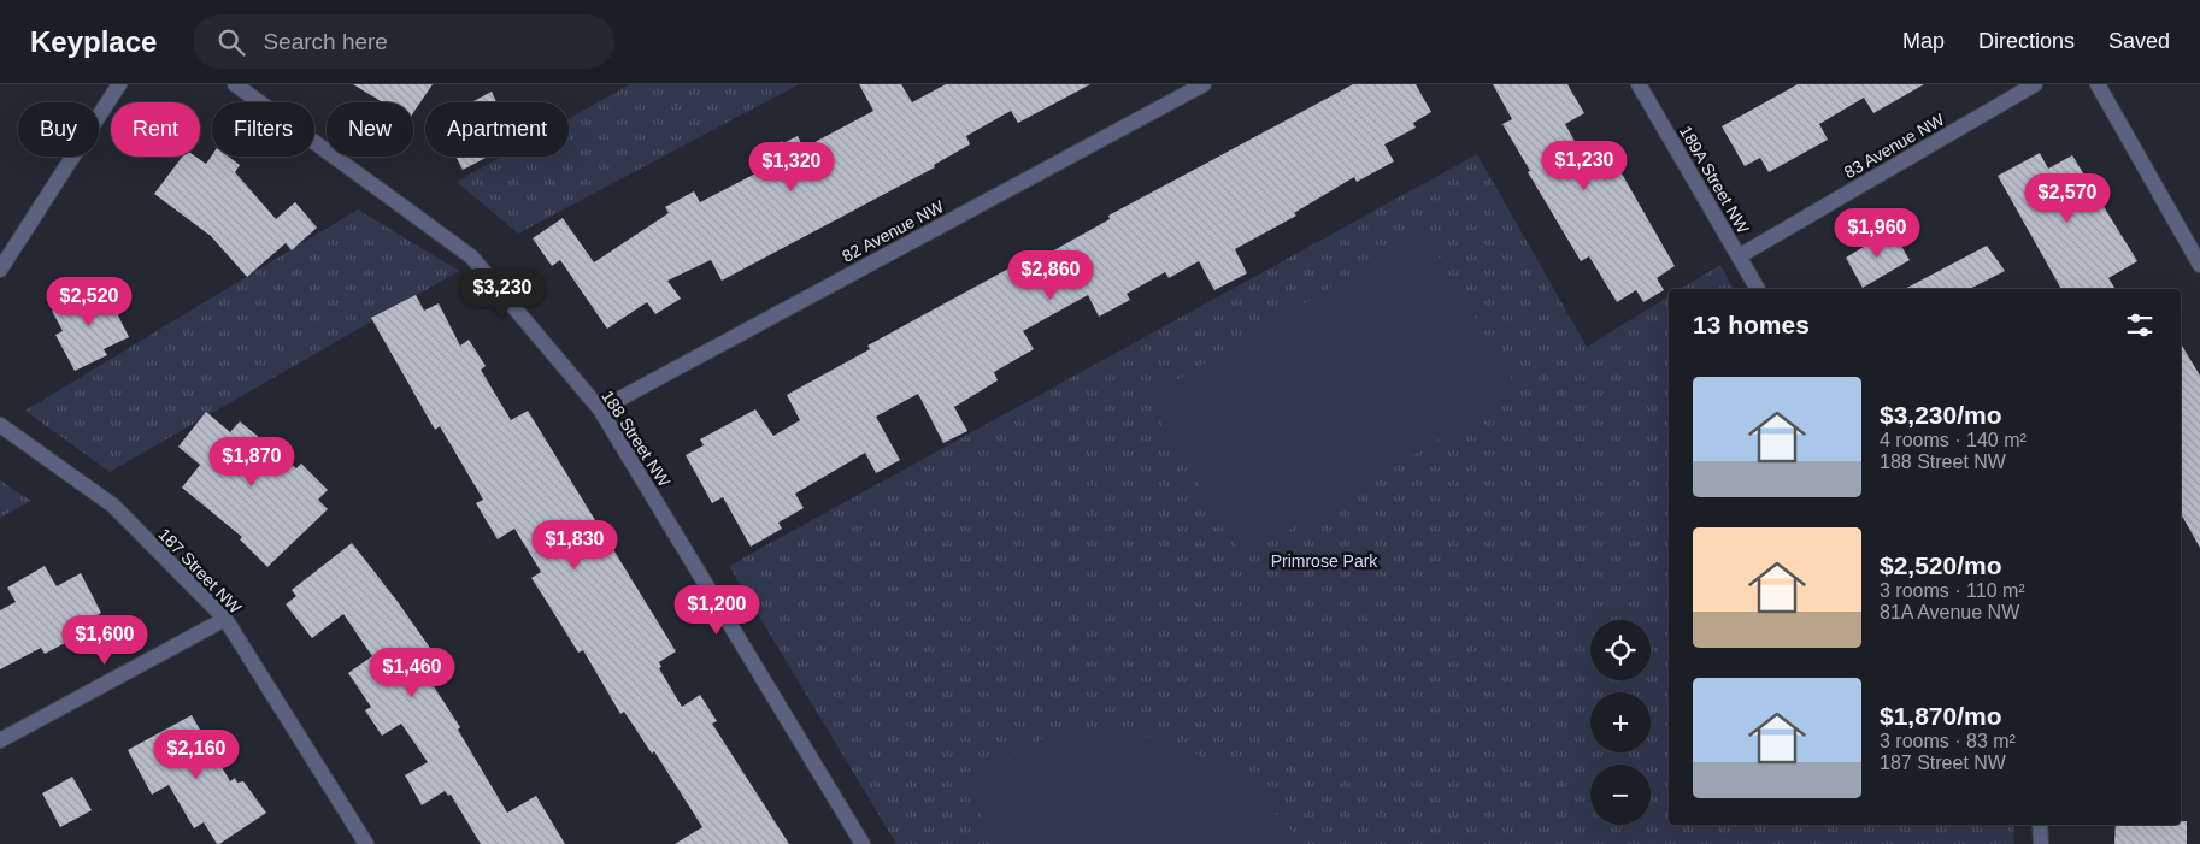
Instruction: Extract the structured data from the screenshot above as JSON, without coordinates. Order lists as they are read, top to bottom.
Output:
{
  "streets": {
    "street": [
      "83 Avenue NW",
      "189A Street NW",
      "82 Avenue NW",
      "188 Street NW",
      "187 Street NW"
    ]
  },
  "crossings": [
    ["83 Avenue NW", "189A Street NW"],
    ["82 Avenue NW", "188 Street NW"]
  ],
  "parks": ["Primrose Park"],
  "page": {
    "header": "Keyplace",
    "search": "Search here",
    "nav": ["Map", "Directions", "Saved"],
    "chip": [
      "Buy",
      "Rent",
      "Filters",
      "New",
      "Apartment"
    ],
    "price": [
      "$1,230",
      "$1,320",
      "$2,570",
      "$1,960",
      "$2,860",
      "$3,230",
      "$2,520",
      "$1,870",
      "$1,830",
      "$1,200",
      "$1,600",
      "$1,460",
      "$2,160"
    ],
    "heading": "13 homes",
    "list": [
      {
        "name": "$3,230/mo",
        "note": "4 rooms · 140 m² · 188 Street NW"
      },
      {
        "name": "$2,520/mo",
        "note": "3 rooms · 110 m² · 81A Avenue NW"
      },
      {
        "name": "$1,870/mo",
        "note": "3 rooms · 83 m² · 187 Street NW"
      }
    ],
    "map_buttons": ["+", "−"]
  }
}
